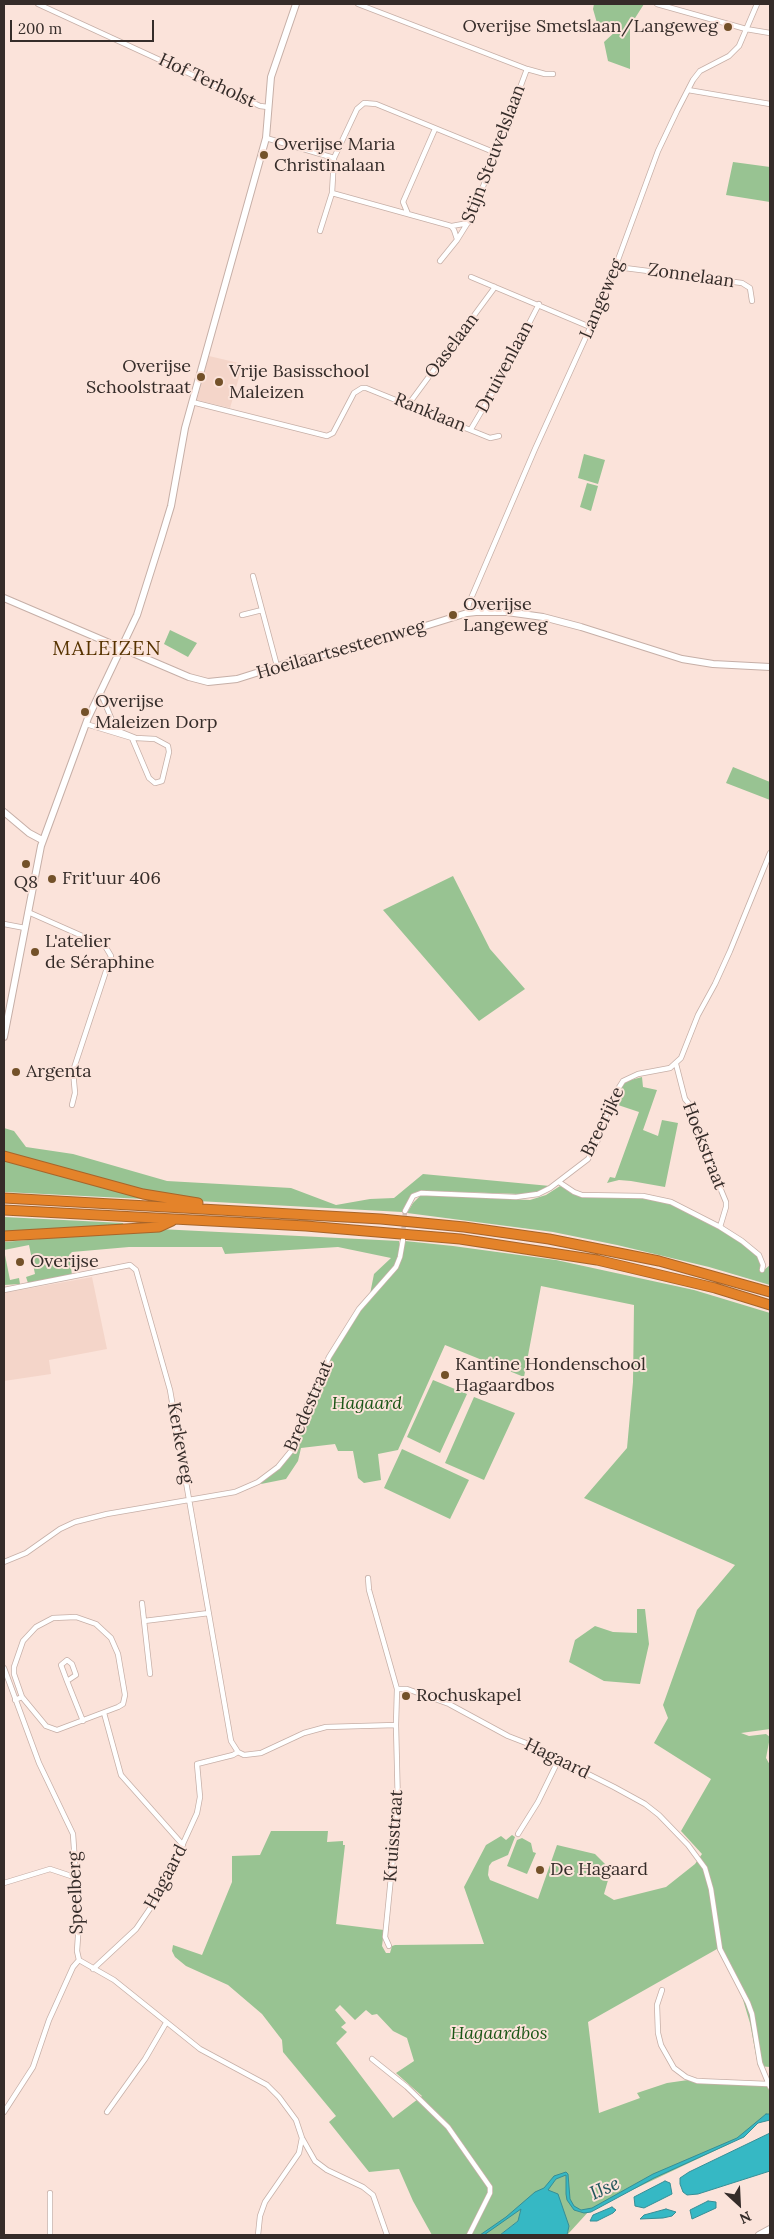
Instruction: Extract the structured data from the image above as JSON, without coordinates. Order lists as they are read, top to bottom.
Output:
{
  "streets": {
    "main road": ["Hoeilaartsesteenweg"],
    "street": [
      "Hof Terholst",
      "Stijn Steuvelslaan",
      "Zonnelaan",
      "Langeweg",
      "Oaselaan",
      "Druivenlaan",
      "Ranklaan",
      "Breerijke",
      "Hoekstraat",
      "Bredestraat",
      "Kerkeweg",
      "Hagaard",
      "Kruisstraat",
      "Speelberg"
    ]
  },
  "crossings": [
    ["Zonnelaan", "Langeweg"],
    ["Langeweg", "Hoeilaartsesteenweg"],
    ["Oaselaan", "Ranklaan"],
    ["Druivenlaan", "Ranklaan"],
    ["Breerijke", "Hoekstraat"],
    ["Bredestraat", "Kerkeweg"],
    ["Kerkeweg", "Hagaard"],
    ["Hagaard", "Kruisstraat"]
  ],
  "districts": ["MALEIZEN"],
  "water": ["IJse"],
  "parks": ["Hagaard", "Hagaardbos"],
  "places": [
    "Overijse Smetslaan/Langeweg",
    "Overijse Maria Christinalaan",
    "Overijse Schoolstraat",
    "Vrije Basisschool Maleizen",
    "Overijse Langeweg",
    "Overijse Maleizen Dorp",
    "Q8",
    "Frit'uur 406",
    "L'atelier de Séraphine",
    "Argenta",
    "Overijse",
    "Kantine Hondenschool Hagaardbos",
    "Rochuskapel",
    "De Hagaard"
  ],
  "scale_bar": "200 m",
  "north": "bottom right"
}
